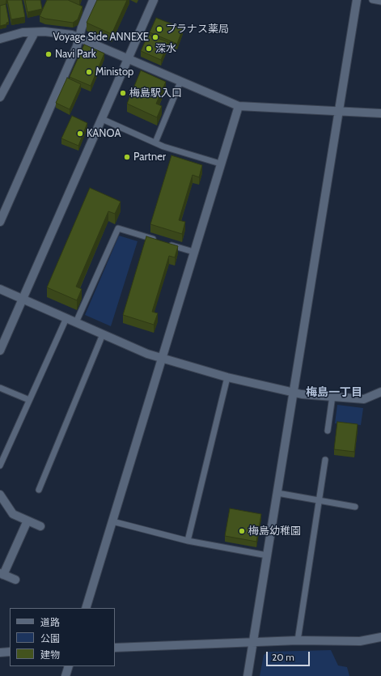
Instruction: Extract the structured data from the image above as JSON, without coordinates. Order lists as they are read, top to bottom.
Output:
{
  "districts": ["梅島一丁目"],
  "places": [
    "プラナス薬局",
    "Voyage Side ANNEXE",
    "深水",
    "Navi Park",
    "Ministop",
    "梅島駅入口",
    "KANOA",
    "Partner",
    "梅島幼稚園"
  ],
  "legend": ["道路", "公園", "建物"],
  "scale_bar": "20 m"
}
